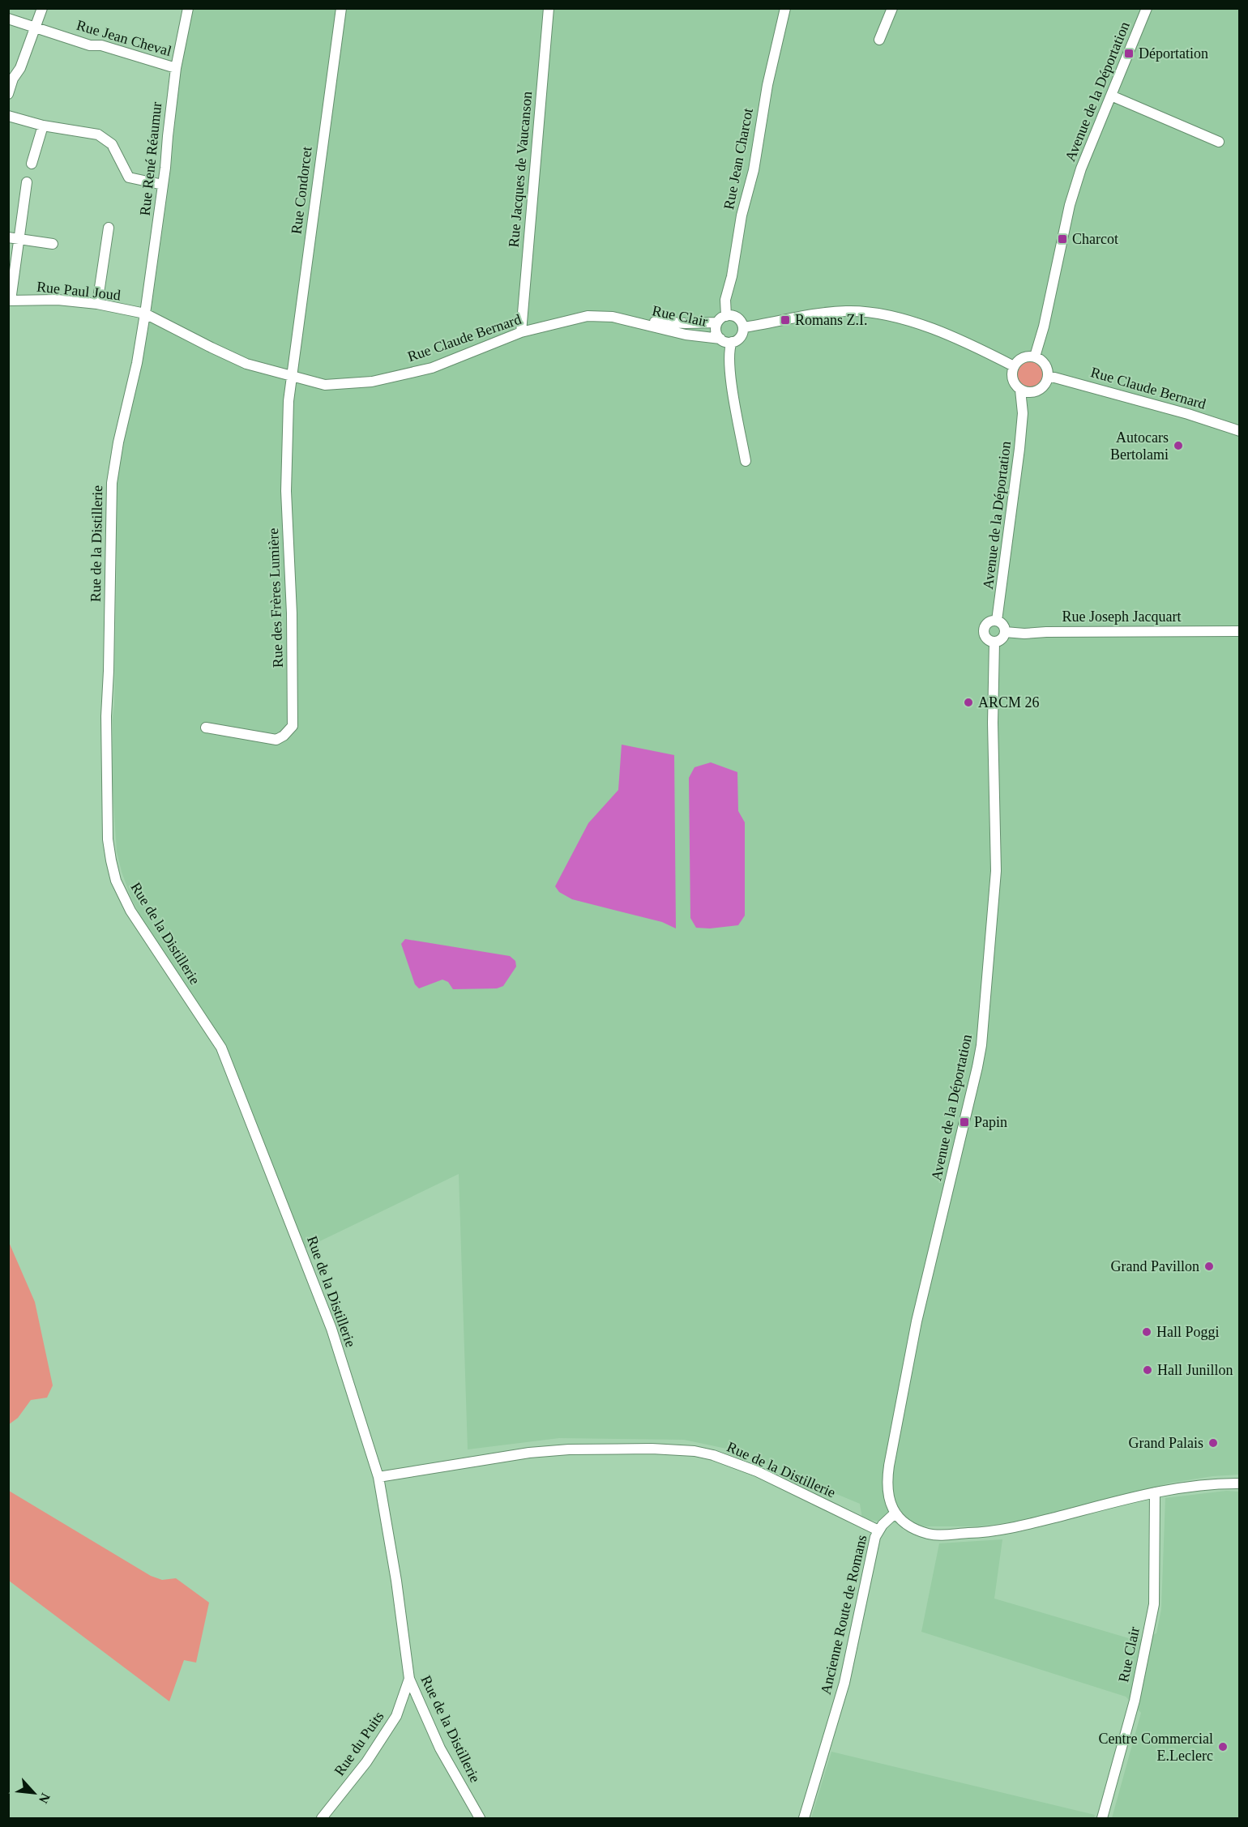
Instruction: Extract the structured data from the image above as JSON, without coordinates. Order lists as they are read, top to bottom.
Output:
{
  "streets": {
    "street": [
      "Rue Jean Cheval",
      "Avenue de la Déportation",
      "Rue René Réaumur",
      "Rue Jean Charcot",
      "Rue Jacques de Vaucanson",
      "Rue Condorcet",
      "Rue Paul Joud",
      "Rue Clair",
      "Rue Claude Bernard",
      "Rue de la Distillerie",
      "Rue des Frères Lumière",
      "Rue Joseph Jacquart",
      "Ancienne Route de Romans",
      "Rue du Puits"
    ]
  },
  "crossings": [
    ["Rue Jean Cheval", "Rue René Réaumur"],
    ["Avenue de la Déportation", "Rue Claude Bernard"],
    ["Avenue de la Déportation", "Rue Joseph Jacquart"],
    ["Avenue de la Déportation", "Ancienne Route de Romans"],
    ["Rue René Réaumur", "Rue Paul Joud"],
    ["Rue René Réaumur", "Rue Claude Bernard"],
    ["Rue René Réaumur", "Rue de la Distillerie"],
    ["Rue Jean Charcot", "Rue Clair"],
    ["Rue Jacques de Vaucanson", "Rue Claude Bernard"],
    ["Rue Condorcet", "Rue Claude Bernard"],
    ["Rue Condorcet", "Rue des Frères Lumière"],
    ["Rue Paul Joud", "Rue Claude Bernard"],
    ["Rue Paul Joud", "Rue de la Distillerie"],
    ["Rue Clair", "Rue Claude Bernard"],
    ["Rue Claude Bernard", "Rue de la Distillerie"],
    ["Rue Claude Bernard", "Rue des Frères Lumière"],
    ["Rue de la Distillerie", "Ancienne Route de Romans"],
    ["Rue de la Distillerie", "Rue du Puits"]
  ],
  "places": {
    "transit": [
      "Déportation",
      "Charcot",
      "Romans Z.I.",
      "Papin"
    ],
    "other": [
      "Autocars Bertolami",
      "ARCM 26",
      "Grand Pavillon",
      "Hall Poggi",
      "Hall Junillon",
      "Grand Palais",
      "Centre Commercial E.Leclerc"
    ]
  },
  "north": "bottom right"
}
